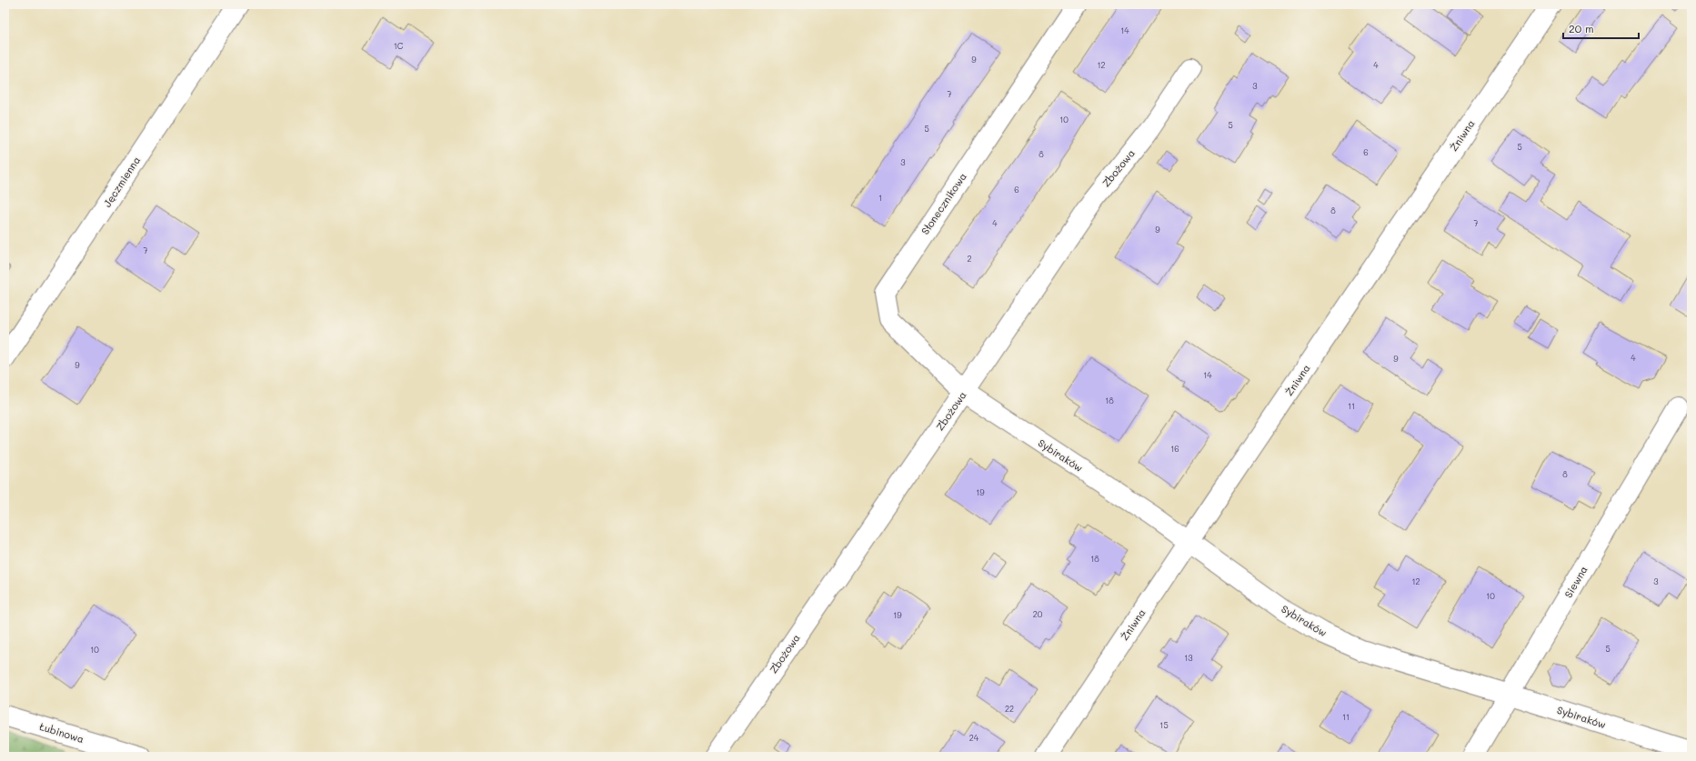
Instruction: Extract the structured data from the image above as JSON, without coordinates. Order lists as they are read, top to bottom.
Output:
{
  "streets": {
    "street": [
      "Żniwna",
      "Zbożowa",
      "Jęczmienna",
      "Słonecznikowa",
      "Sybiraków",
      "Siewna",
      "Łubinowa"
    ]
  },
  "crossings": [
    ["Żniwna", "Sybiraków"],
    ["Zbożowa", "Słonecznikowa"],
    ["Zbożowa", "Sybiraków"],
    ["Słonecznikowa", "Sybiraków"],
    ["Sybiraków", "Siewna"]
  ],
  "house_numbers": [
    "14",
    "1C",
    "9",
    "12",
    "4",
    "3",
    "7",
    "10",
    "5",
    "5",
    "5",
    "6",
    "8",
    "3",
    "6",
    "1",
    "8",
    "4",
    "7",
    "9",
    "7",
    "2",
    "4",
    "9",
    "9",
    "14",
    "18",
    "11",
    "16",
    "8",
    "19",
    "18",
    "12",
    "3",
    "10",
    "20",
    "19",
    "5",
    "10",
    "13",
    "22",
    "11",
    "15",
    "24"
  ],
  "scale_bar": "20 m"
}
